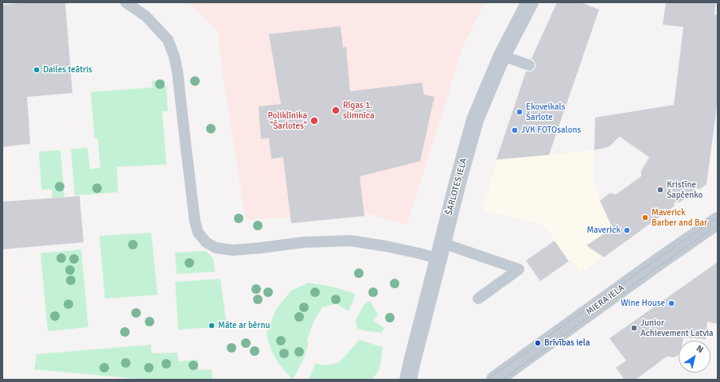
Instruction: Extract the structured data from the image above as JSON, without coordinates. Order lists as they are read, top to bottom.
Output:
{
  "streets": {
    "street": ["ŠARLOTES IELA", "MIERA IELA"]
  },
  "places": [
    "Dailes teātris",
    "Rīgas 1. slimnīca",
    "Ekoveikals Šarlote",
    "Poliklīnika \"Šarlotes\"",
    "JVK FOTOsalons",
    "Kristīne Šapčenko",
    "Maverick Barber and Bar",
    "Maverick",
    "Wine House",
    "Māte ar bērnu",
    "Junior Achievement Latvia",
    "Brīvības iela"
  ],
  "north": "top right"
}
